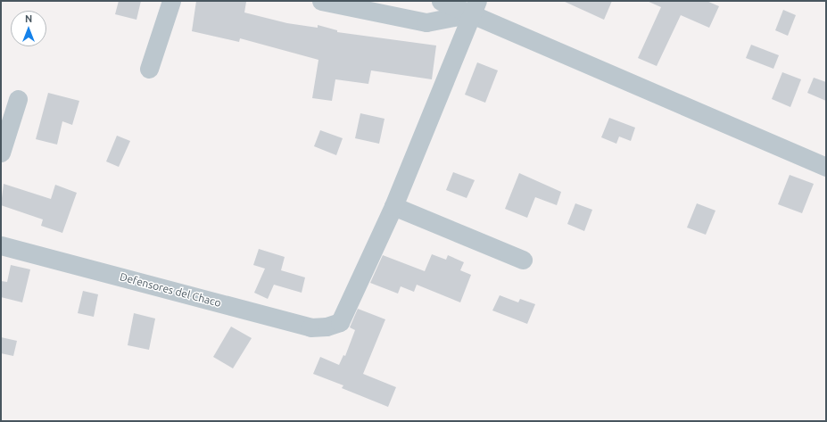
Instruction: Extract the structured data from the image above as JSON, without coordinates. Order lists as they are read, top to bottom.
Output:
{
  "streets": {
    "street": ["Defensores del Chaco"]
  },
  "north": "top"
}
